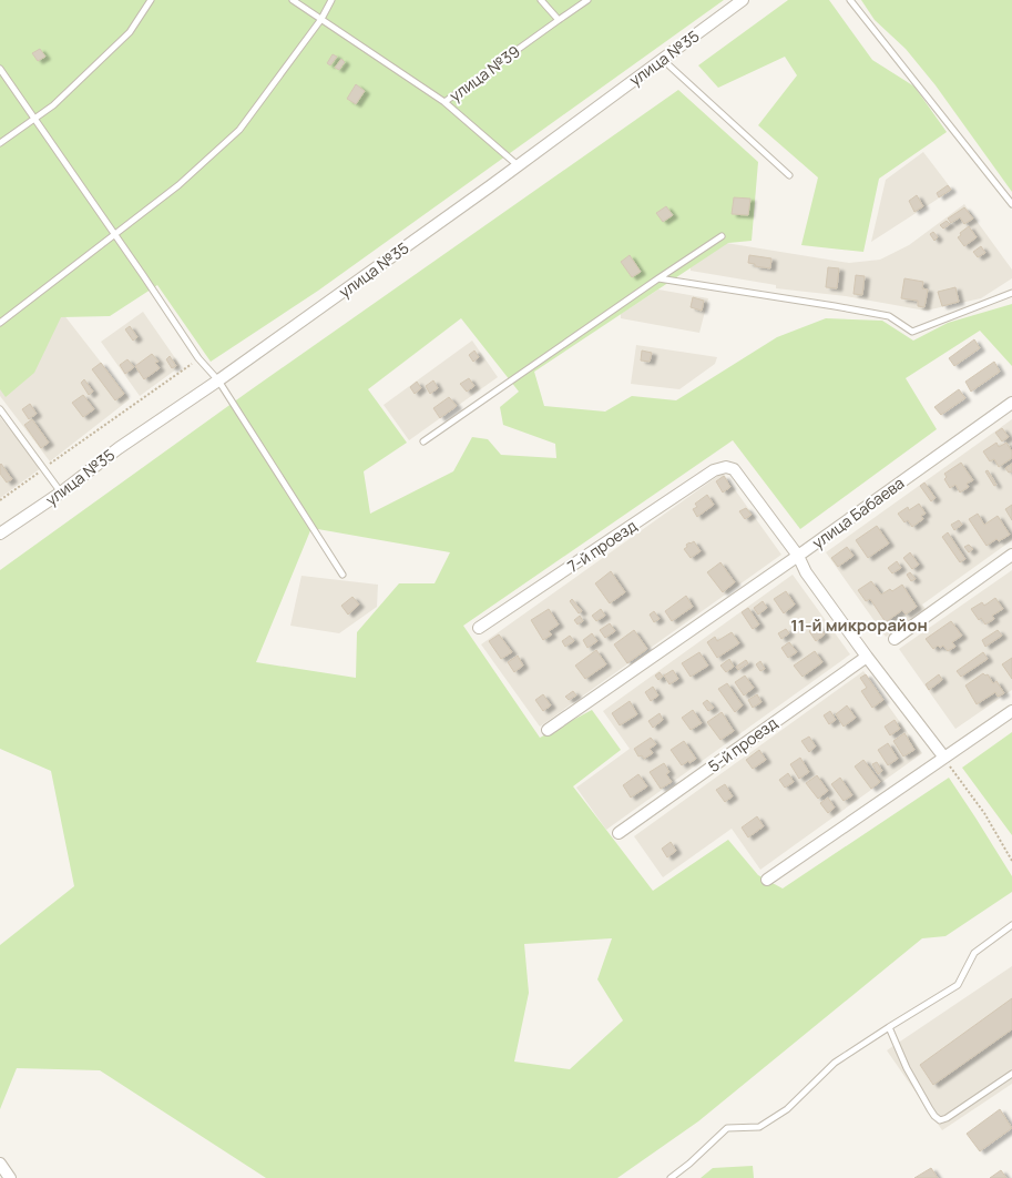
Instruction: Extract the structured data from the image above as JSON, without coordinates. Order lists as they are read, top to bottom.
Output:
{
  "streets": {
    "street": [
      "улица №35",
      "улица Бабаева",
      "7-й проезд",
      "5-й проезд"
    ],
    "lane": ["улица №39"]
  },
  "crossings": [
    ["улица Бабаева", "7-й проезд"]
  ],
  "districts": ["11-й микрорайон"]
}
